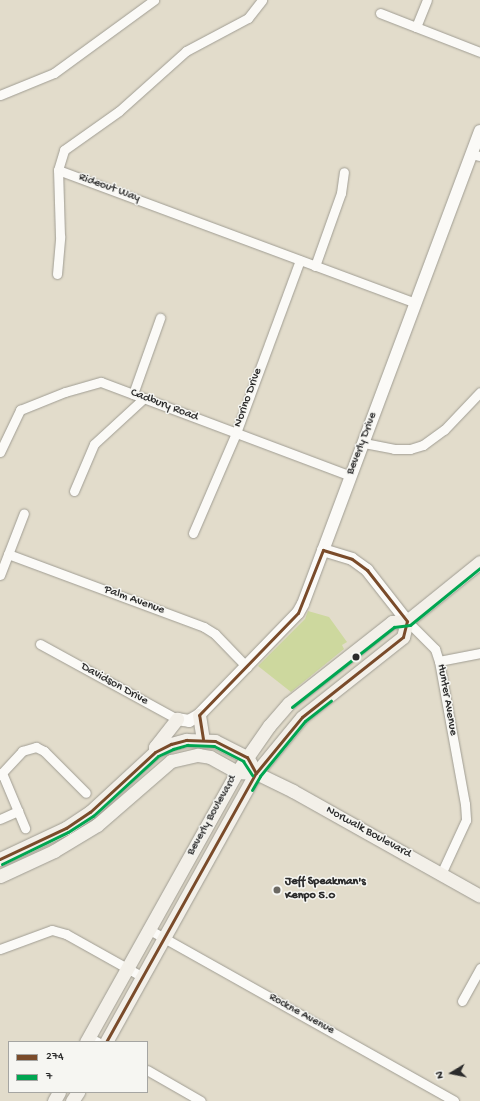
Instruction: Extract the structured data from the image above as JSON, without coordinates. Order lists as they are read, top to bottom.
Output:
{
  "streets": {
    "main road": ["Beverly Boulevard", "Norwalk Boulevard"],
    "street": [
      "Rideout Way",
      "Norino Drive",
      "Cadbury Road",
      "Beverly Drive",
      "Palm Avenue",
      "Davidson Drive",
      "Hunter Avenue",
      "Rockne Avenue"
    ]
  },
  "crossings": [
    ["Rideout Way", "Norino Drive"],
    ["Rideout Way", "Beverly Drive"],
    ["Norino Drive", "Cadbury Road"],
    ["Cadbury Road", "Beverly Drive"],
    ["Beverly Drive", "Palm Avenue"],
    ["Beverly Drive", "Davidson Drive"],
    ["Beverly Drive", "Hunter Avenue"],
    ["Hunter Avenue", "Beverly Boulevard"],
    ["Hunter Avenue", "Norwalk Boulevard"],
    ["Beverly Boulevard", "Norwalk Boulevard"],
    ["Beverly Boulevard", "Rockne Avenue"]
  ],
  "places": ["Jeff Speakman's Kenpo 5.0"],
  "lines": ["transit line 274", "transit line 7"],
  "legend": ["274", "7"],
  "north": "left"
}
